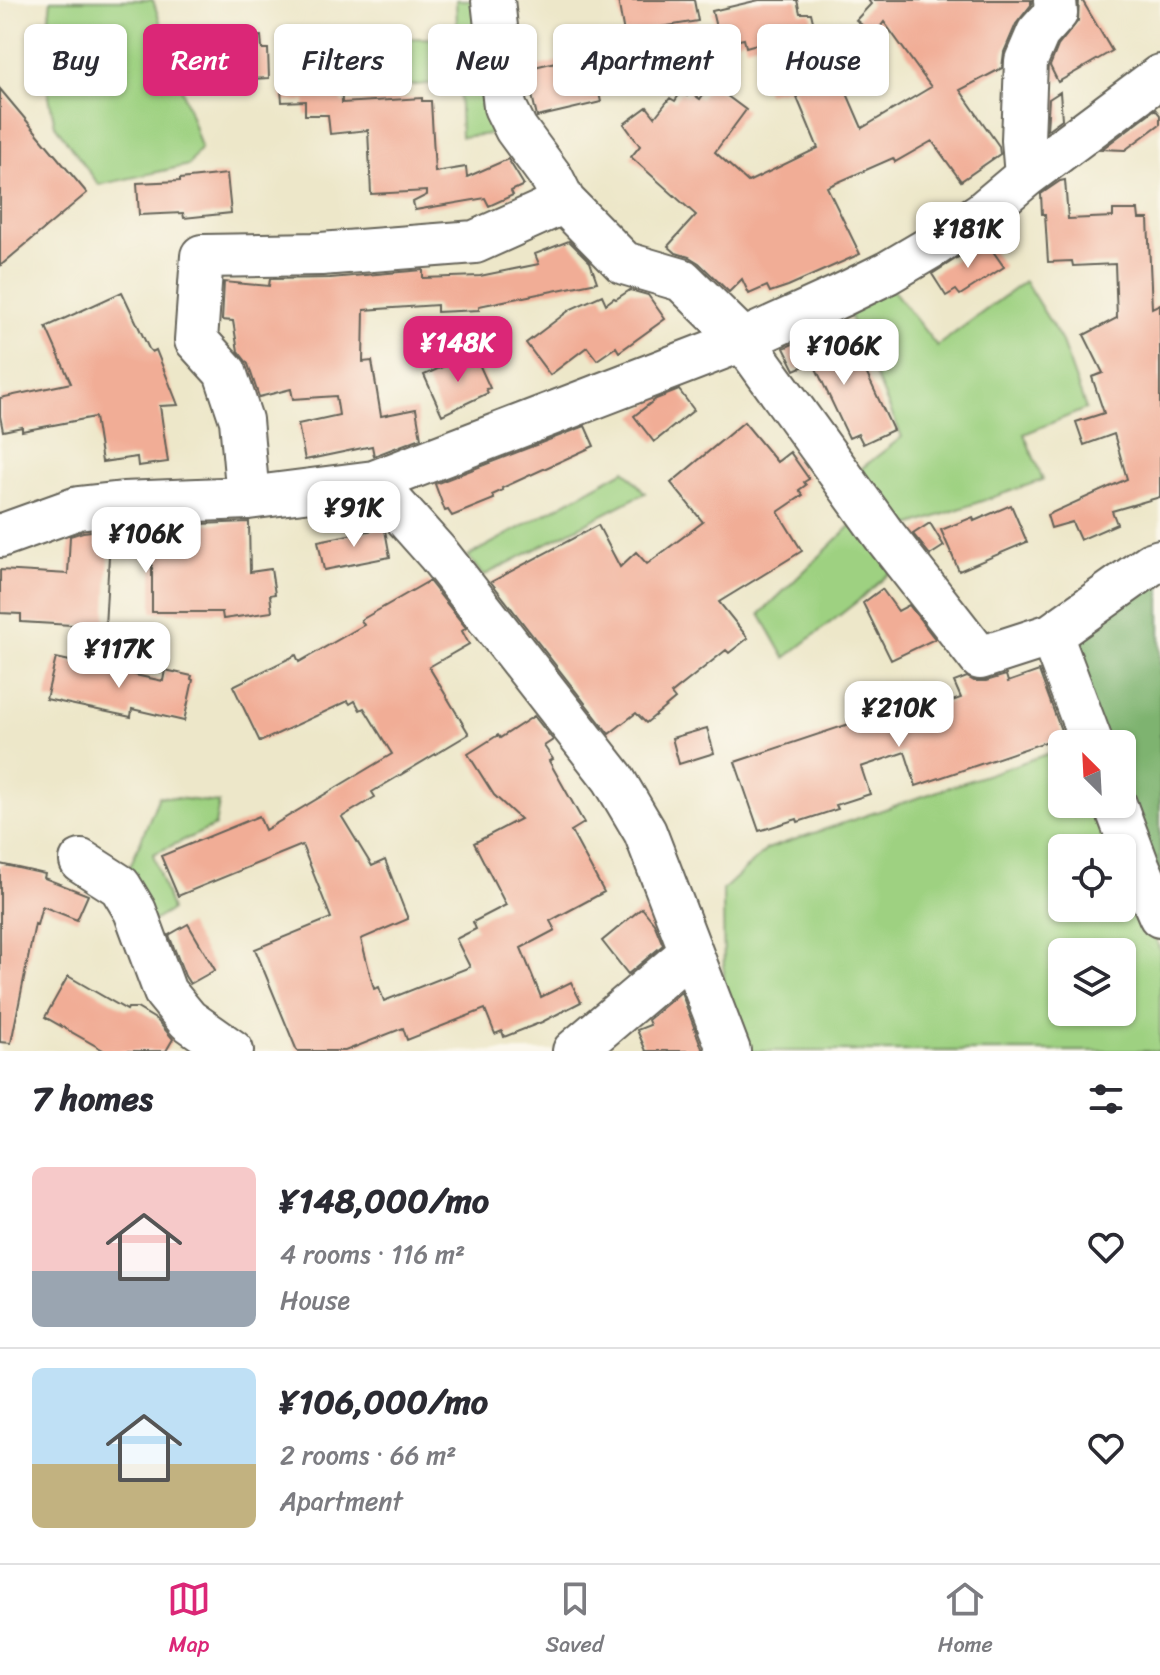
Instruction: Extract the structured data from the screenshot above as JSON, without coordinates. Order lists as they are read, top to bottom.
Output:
{
  "north": "top left",
  "page": {
    "chip": [
      "Buy",
      "Rent",
      "Filters",
      "New",
      "Apartment",
      "House"
    ],
    "price": [
      "¥181K",
      "¥148K",
      "¥106K",
      "¥91K",
      "¥106K",
      "¥117K",
      "¥210K"
    ],
    "heading": "7 homes",
    "list": [
      {
        "name": "¥148,000/mo",
        "note": "4 rooms · 116 m² · House"
      },
      {
        "name": "¥106,000/mo",
        "note": "2 rooms · 66 m² · Apartment"
      }
    ],
    "tabs": ["Map", "Saved", "Home"]
  }
}
